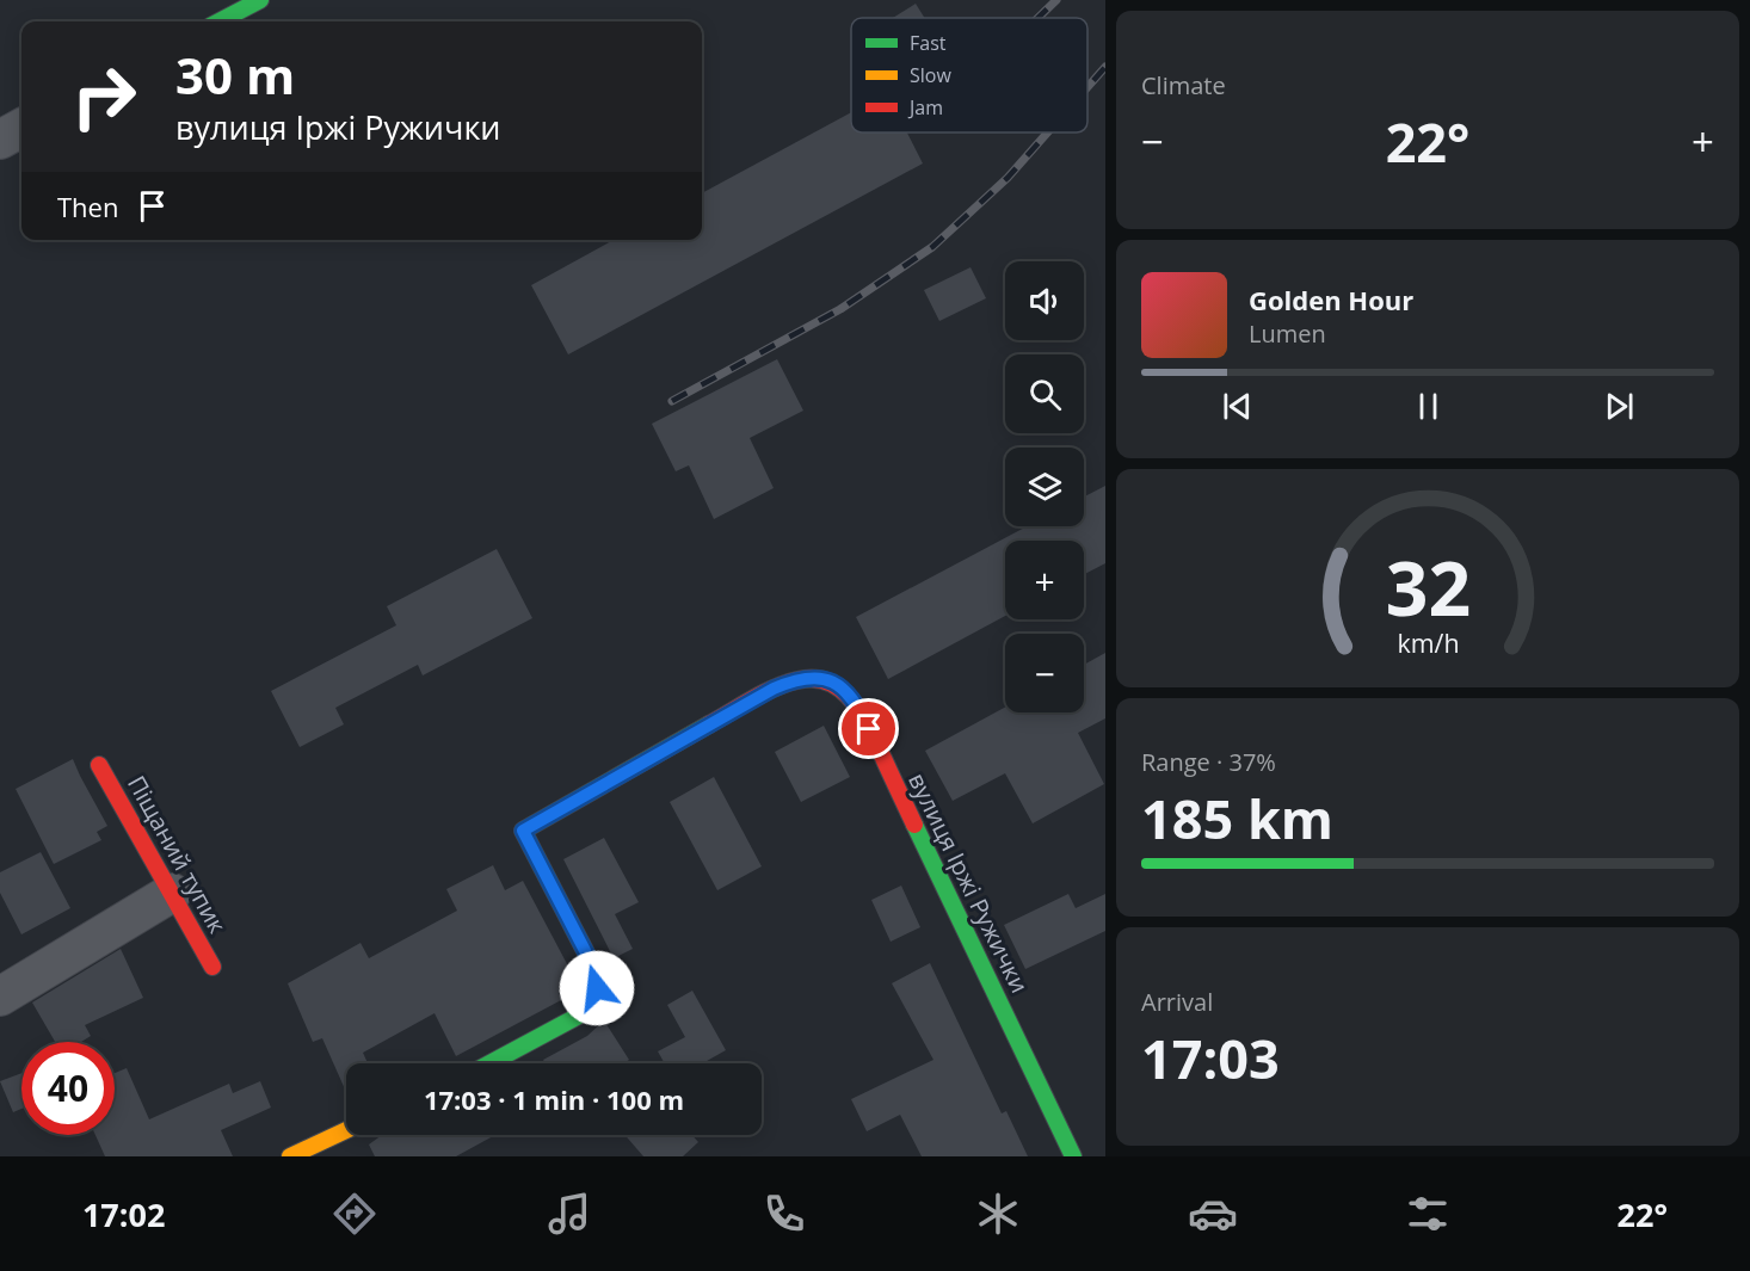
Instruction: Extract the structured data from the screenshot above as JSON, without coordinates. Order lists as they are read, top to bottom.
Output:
{
  "streets": {
    "street": ["Піщаний тупик", "вулиця Іржі Ружички"]
  },
  "legend": ["Fast", "Slow", "Jam"],
  "page": {
    "tile": [
      "Climate",
      ["Range · 37%", "185 km"],
      ["Arrival", "17:03"]
    ],
    "turn": ["30 m", "вулиця Іржі Ружички"],
    "heat": ["−", "22°", "+"],
    "then": "Then",
    "map_buttons": ["+", "−"],
    "song": ["Golden Hour", "Lumen"],
    "limit": "40",
    "trip": "17:03 · 1 min · 100 m",
    "tabs": ["17:02", "22°"],
    "gauge": ["32", "km/h"]
  }
}
